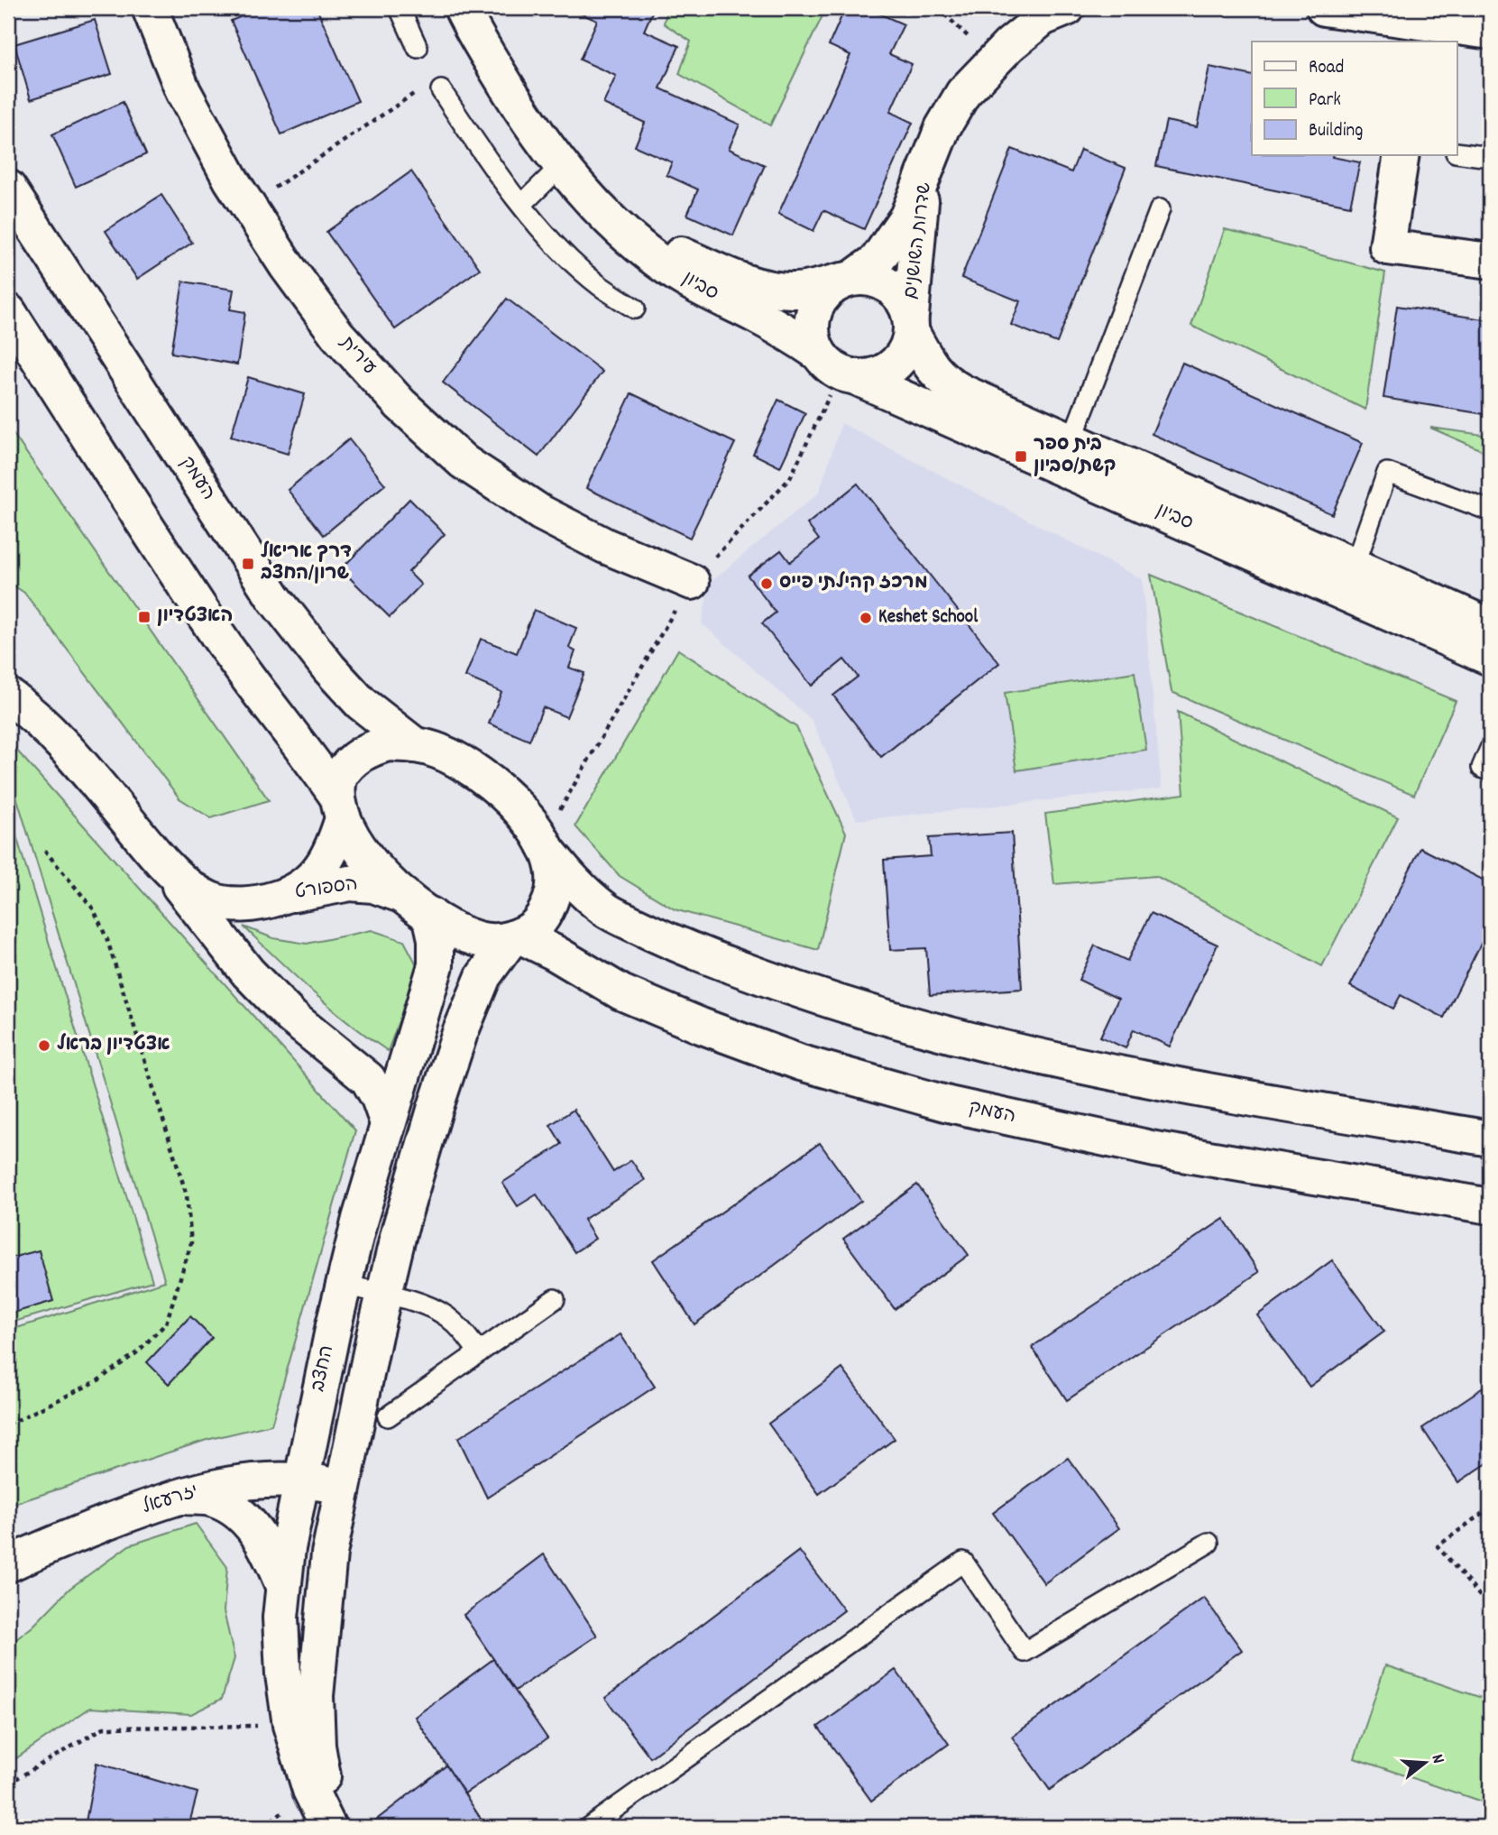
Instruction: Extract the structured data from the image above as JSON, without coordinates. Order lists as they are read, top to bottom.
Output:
{
  "streets": {
    "street": [
      "שדרות השושנים",
      "סביון",
      "עירית",
      "העמק",
      "הספורט",
      "החצב",
      "יזרעאל"
    ]
  },
  "crossings": [
    ["שדרות השושנים", "סביון"],
    ["העמק", "הספורט"],
    ["העמק", "החצב"],
    ["הספורט", "החצב"],
    ["החצב", "יזרעאל"]
  ],
  "places": {
    "transit": ["בית ספר קשת/סביון", "דרך אריאל שרון/החצב", "האצטדיון"],
    "other": ["מרכז קהילתי פייס", "Keshet School", "אצטדיון בראל"]
  },
  "legend": ["Road", "Park", "Building"],
  "north": "right"
}
